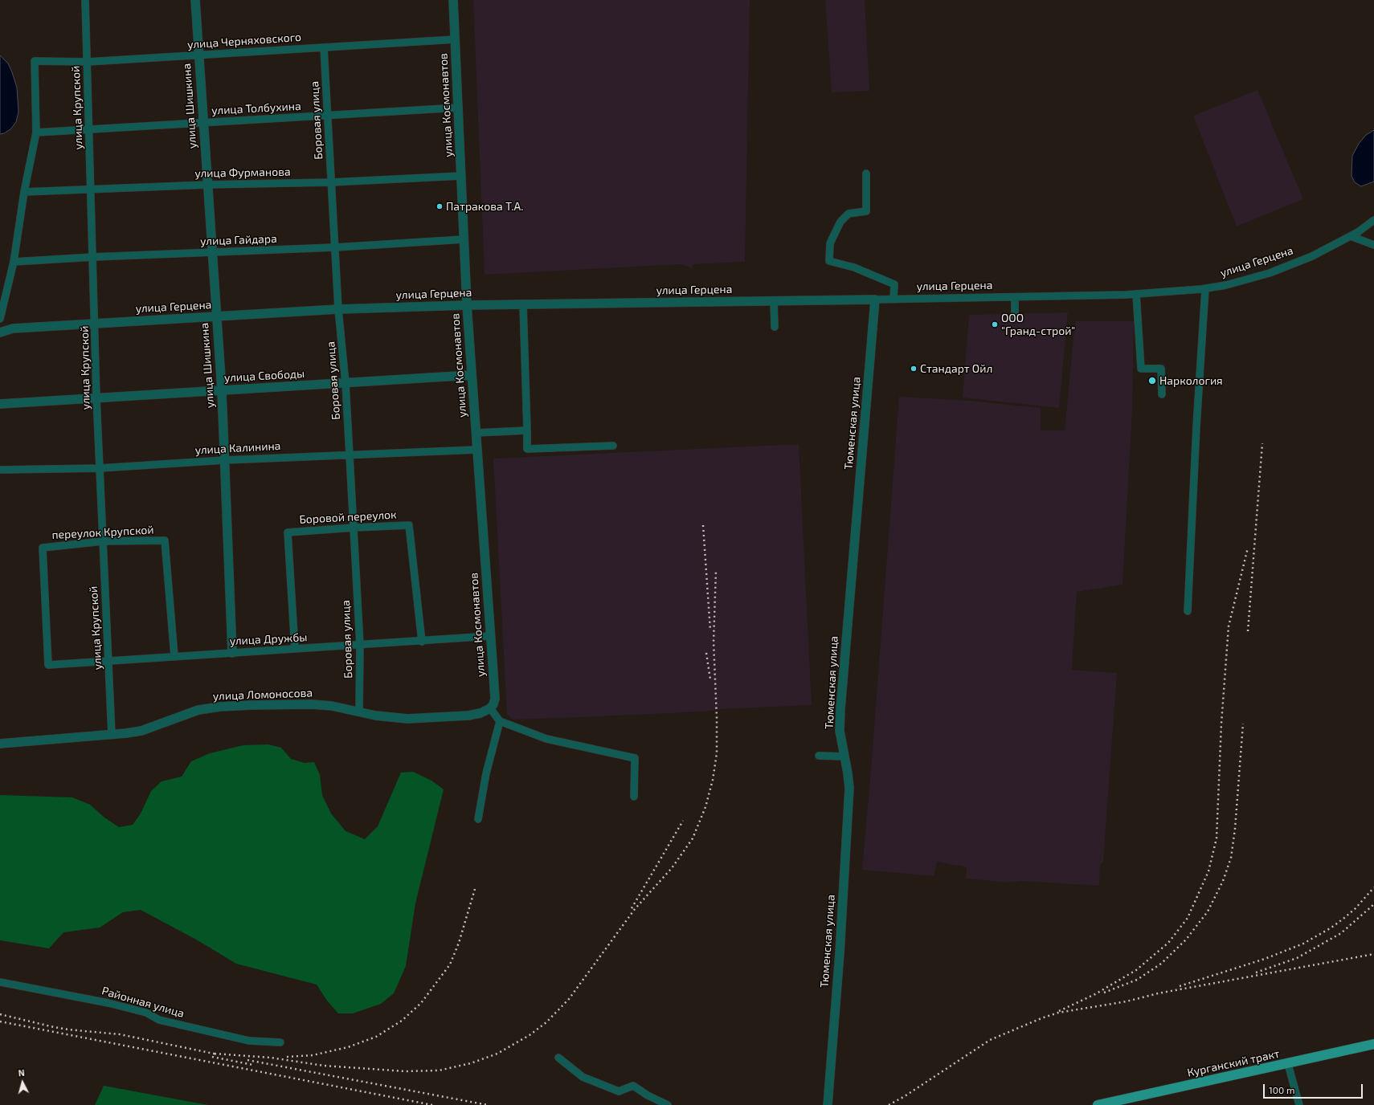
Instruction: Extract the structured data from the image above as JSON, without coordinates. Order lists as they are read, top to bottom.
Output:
{
  "streets": {
    "main road": ["Курганский тракт"],
    "street": [
      "улица Черняховского",
      "улица Космонавтов",
      "улица Шишкина",
      "улица Крупской",
      "улица Толбухина",
      "Боровая улица",
      "улица Фурманова",
      "улица Гайдара",
      "улица Герцена",
      "улица Свободы",
      "Тюменская улица",
      "улица Калинина",
      "Боровой переулок",
      "переулок Крупской",
      "улица Дружбы",
      "улица Ломоносова",
      "Районная улица"
    ]
  },
  "crossings": [
    ["улица Черняховского", "улица Космонавтов"],
    ["улица Черняховского", "улица Шишкина"],
    ["улица Черняховского", "улица Крупской"],
    ["улица Черняховского", "улица Толбухина"],
    ["улица Черняховского", "Боровая улица"],
    ["улица Космонавтов", "улица Толбухина"],
    ["улица Космонавтов", "улица Фурманова"],
    ["улица Космонавтов", "улица Гайдара"],
    ["улица Космонавтов", "улица Герцена"],
    ["улица Космонавтов", "улица Свободы"],
    ["улица Космонавтов", "улица Калинина"],
    ["улица Космонавтов", "улица Дружбы"],
    ["улица Космонавтов", "улица Ломоносова"],
    ["улица Шишкина", "улица Толбухина"],
    ["улица Шишкина", "улица Фурманова"],
    ["улица Шишкина", "улица Гайдара"],
    ["улица Шишкина", "улица Герцена"],
    ["улица Шишкина", "улица Свободы"],
    ["улица Шишкина", "улица Калинина"],
    ["улица Шишкина", "улица Дружбы"],
    ["улица Крупской", "улица Толбухина"],
    ["улица Крупской", "улица Фурманова"],
    ["улица Крупской", "улица Гайдара"],
    ["улица Крупской", "улица Герцена"],
    ["улица Крупской", "улица Свободы"],
    ["улица Крупской", "улица Калинина"],
    ["улица Крупской", "переулок Крупской"],
    ["улица Крупской", "улица Дружбы"],
    ["улица Крупской", "улица Ломоносова"],
    ["улица Толбухина", "Боровая улица"],
    ["Боровая улица", "улица Фурманова"],
    ["Боровая улица", "улица Гайдара"],
    ["Боровая улица", "улица Герцена"],
    ["Боровая улица", "улица Свободы"],
    ["Боровая улица", "улица Калинина"],
    ["Боровая улица", "Боровой переулок"],
    ["Боровая улица", "улица Дружбы"],
    ["Боровая улица", "улица Ломоносова"],
    ["улица Герцена", "Тюменская улица"],
    ["Боровой переулок", "улица Дружбы"],
    ["переулок Крупской", "улица Дружбы"]
  ],
  "places": [
    "Патракова Т.А.",
    "ООО \"Гранд-строй\"",
    "Стандарт Ойл",
    "Наркология"
  ],
  "scale_bar": "100 m",
  "north": "top"
}
